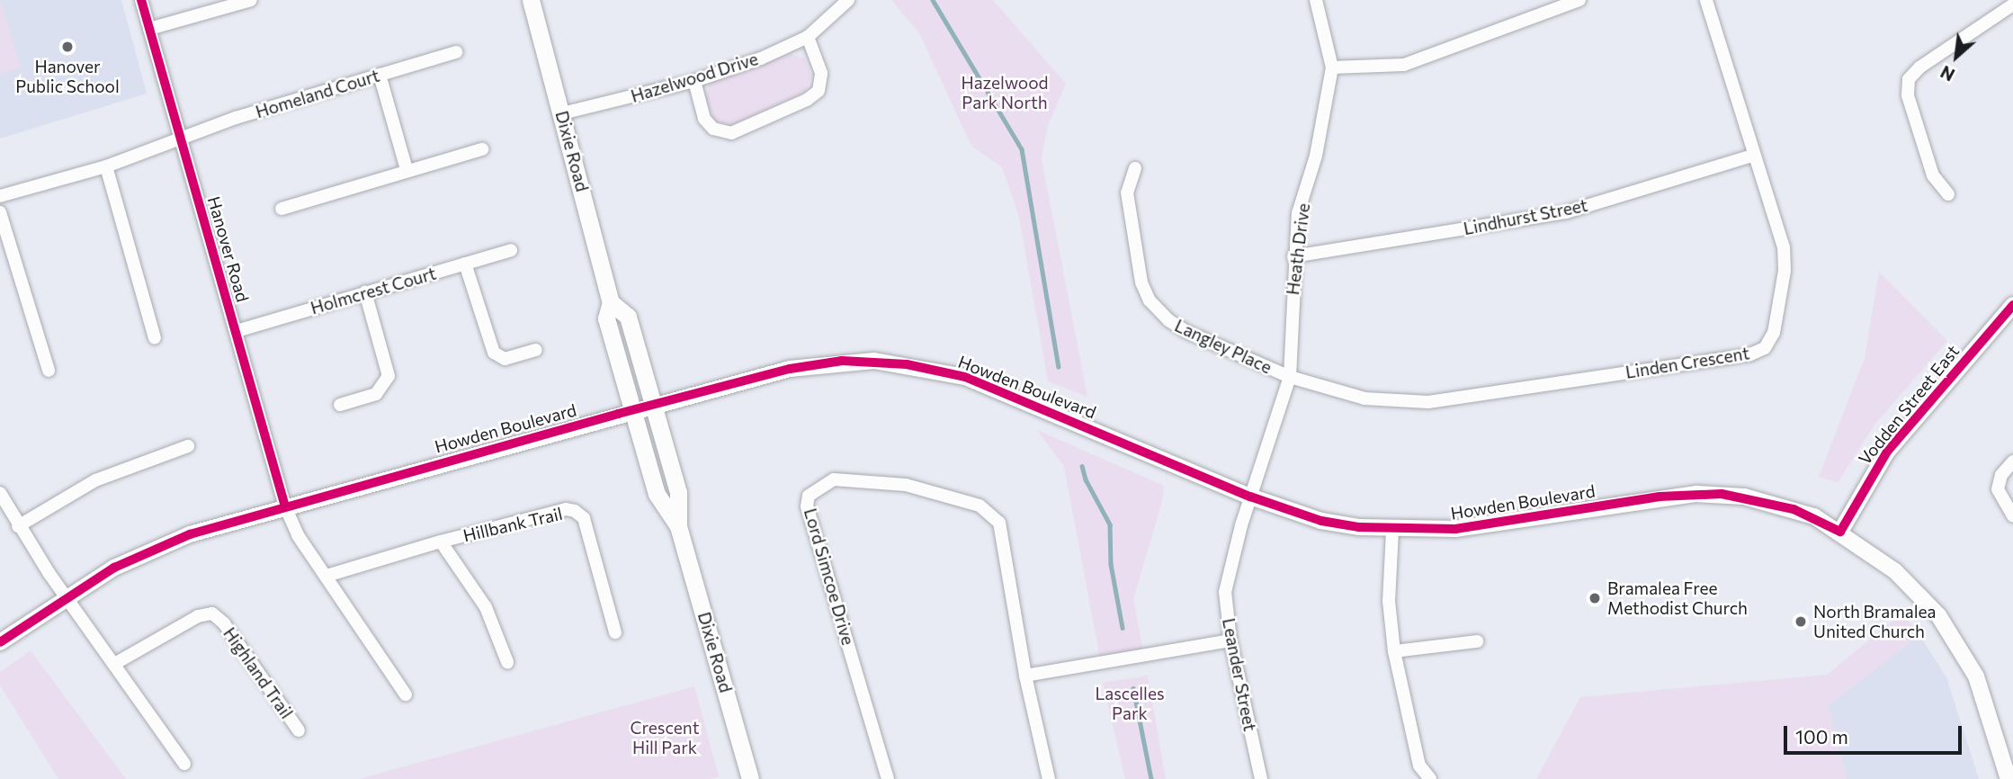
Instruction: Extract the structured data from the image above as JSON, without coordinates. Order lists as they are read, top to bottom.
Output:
{
  "streets": {
    "main road": ["Dixie Road"],
    "street": [
      "Hazelwood Drive",
      "Homeland Court",
      "Lindhurst Street",
      "Hanover Road",
      "Heath Drive",
      "Holmcrest Court",
      "Langley Place",
      "Linden Crescent",
      "Howden Boulevard",
      "Vodden Street East",
      "Hillbank Trail",
      "Lord Simcoe Drive",
      "Highland Trail",
      "Leander Street"
    ]
  },
  "crossings": [
    ["Hazelwood Drive", "Dixie Road"],
    ["Homeland Court", "Hanover Road"],
    ["Dixie Road", "Howden Boulevard"],
    ["Lindhurst Street", "Heath Drive"],
    ["Lindhurst Street", "Linden Crescent"],
    ["Hanover Road", "Holmcrest Court"],
    ["Hanover Road", "Howden Boulevard"],
    ["Hanover Road", "Hillbank Trail"],
    ["Heath Drive", "Langley Place"],
    ["Heath Drive", "Linden Crescent"],
    ["Heath Drive", "Howden Boulevard"],
    ["Heath Drive", "Leander Street"],
    ["Langley Place", "Linden Crescent"],
    ["Howden Boulevard", "Vodden Street East"],
    ["Howden Boulevard", "Leander Street"]
  ],
  "parks": ["Hazelwood Park North", "Lascelles Park", "Crescent Hill Park"],
  "places": ["Hanover Public School", "Bramalea Free Methodist Church", "North Bramalea United Church"],
  "scale_bar": "100 m",
  "north": "bottom left"
}
